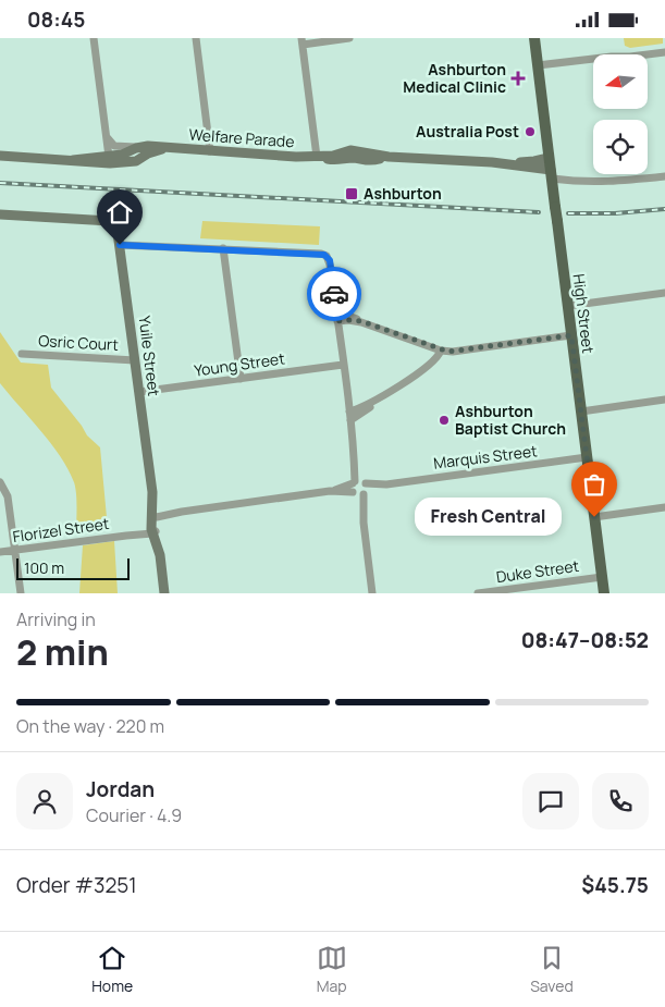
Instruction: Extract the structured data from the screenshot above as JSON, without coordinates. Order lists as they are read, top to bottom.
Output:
{
  "streets": {
    "main road": ["High Street"],
    "street": [
      "Welfare Parade",
      "Osric Court",
      "Yuile Street",
      "Young Street",
      "Marquis Street",
      "Florizel Street",
      "Duke Street"
    ]
  },
  "crossings": [
    ["Welfare Parade", "High Street"],
    ["High Street", "Marquis Street"],
    ["High Street", "Duke Street"],
    ["Osric Court", "Yuile Street"],
    ["Yuile Street", "Young Street"],
    ["Yuile Street", "Marquis Street"],
    ["Yuile Street", "Florizel Street"]
  ],
  "places": {
    "health": ["Ashburton Medical Clinic"],
    "other": ["Australia Post", "Ashburton Baptist Church", "Fresh Central"],
    "transit": ["Ashburton"]
  },
  "scale_bar": "100 m",
  "north": "left",
  "page": {
    "status": "08:45",
    "bubble": "Fresh Central",
    "scale": "100 m",
    "heading": ["2 min", "Arriving in", "08:47–08:52"],
    "panel": [
      "Jordan",
      "Courier · 4.9",
      "Order #3251",
      "$45.75"
    ],
    "bar": "On the way · 220 m",
    "tabs": ["Home", "Map", "Saved"]
  }
}
